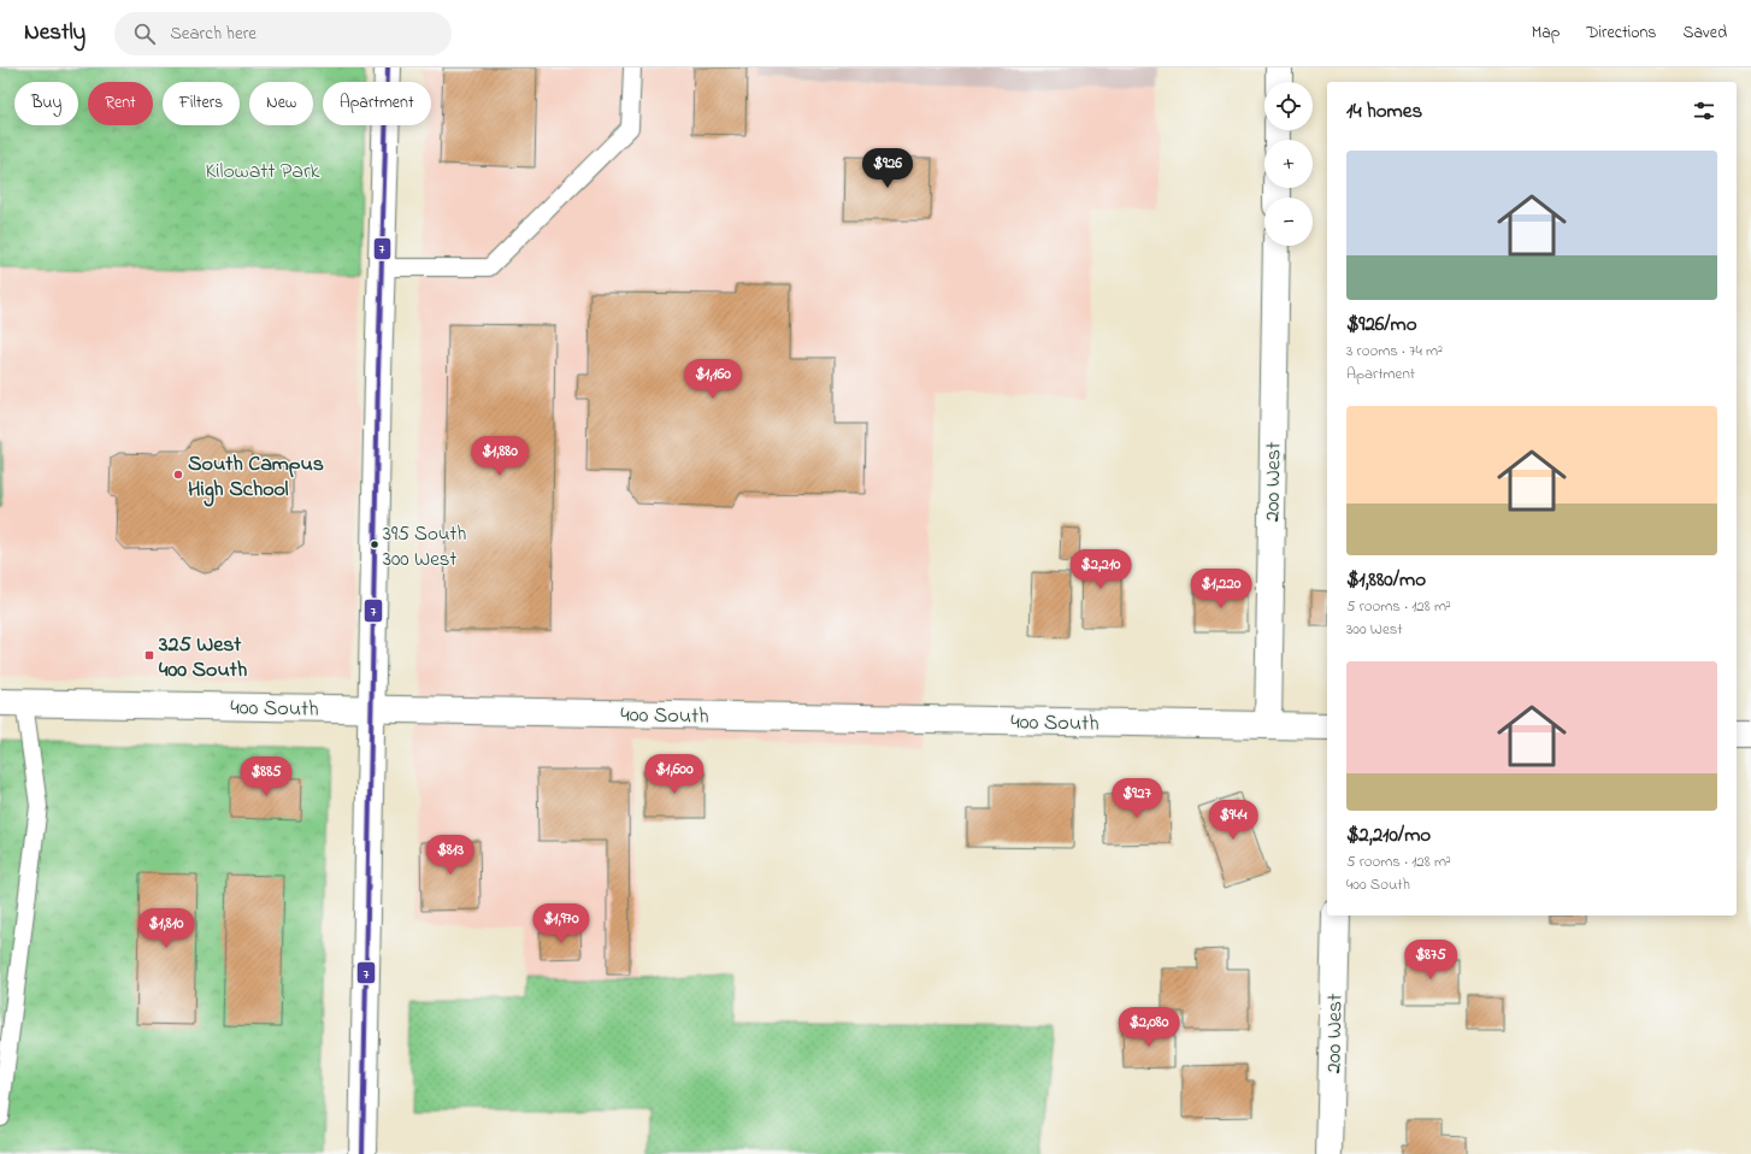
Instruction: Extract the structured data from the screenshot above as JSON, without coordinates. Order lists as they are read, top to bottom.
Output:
{
  "streets": {
    "street": ["200 West", "400 South"]
  },
  "crossings": [
    ["200 West", "400 South"]
  ],
  "parks": ["Kilowatt Park"],
  "places": {
    "other": ["South Campus High School", "395 South 300 West"],
    "transit": ["325 West 400 South"]
  },
  "lines": ["transit line 7"],
  "page": {
    "header": "Nestly",
    "search": "Search here",
    "nav": ["Map", "Directions", "Saved"],
    "map_buttons": ["+", "−"],
    "chip": [
      "Buy",
      "Rent",
      "Filters",
      "New",
      "Apartment"
    ],
    "heading": "14 homes",
    "list": [
      {
        "name": "$926/mo",
        "note": "3 rooms · 74 m² · Apartment"
      },
      {
        "name": "$1,880/mo",
        "note": "5 rooms · 128 m² · 300 West"
      },
      {
        "name": "$2,210/mo",
        "note": "5 rooms · 128 m² · 400 South"
      }
    ],
    "price": [
      "$926",
      "$1,160",
      "$1,880",
      "$2,210",
      "$1,220",
      "$1,600",
      "$885",
      "$927",
      "$944",
      "$813",
      "$1,970",
      "$1,810",
      "$875",
      "$2,080"
    ]
  }
}
